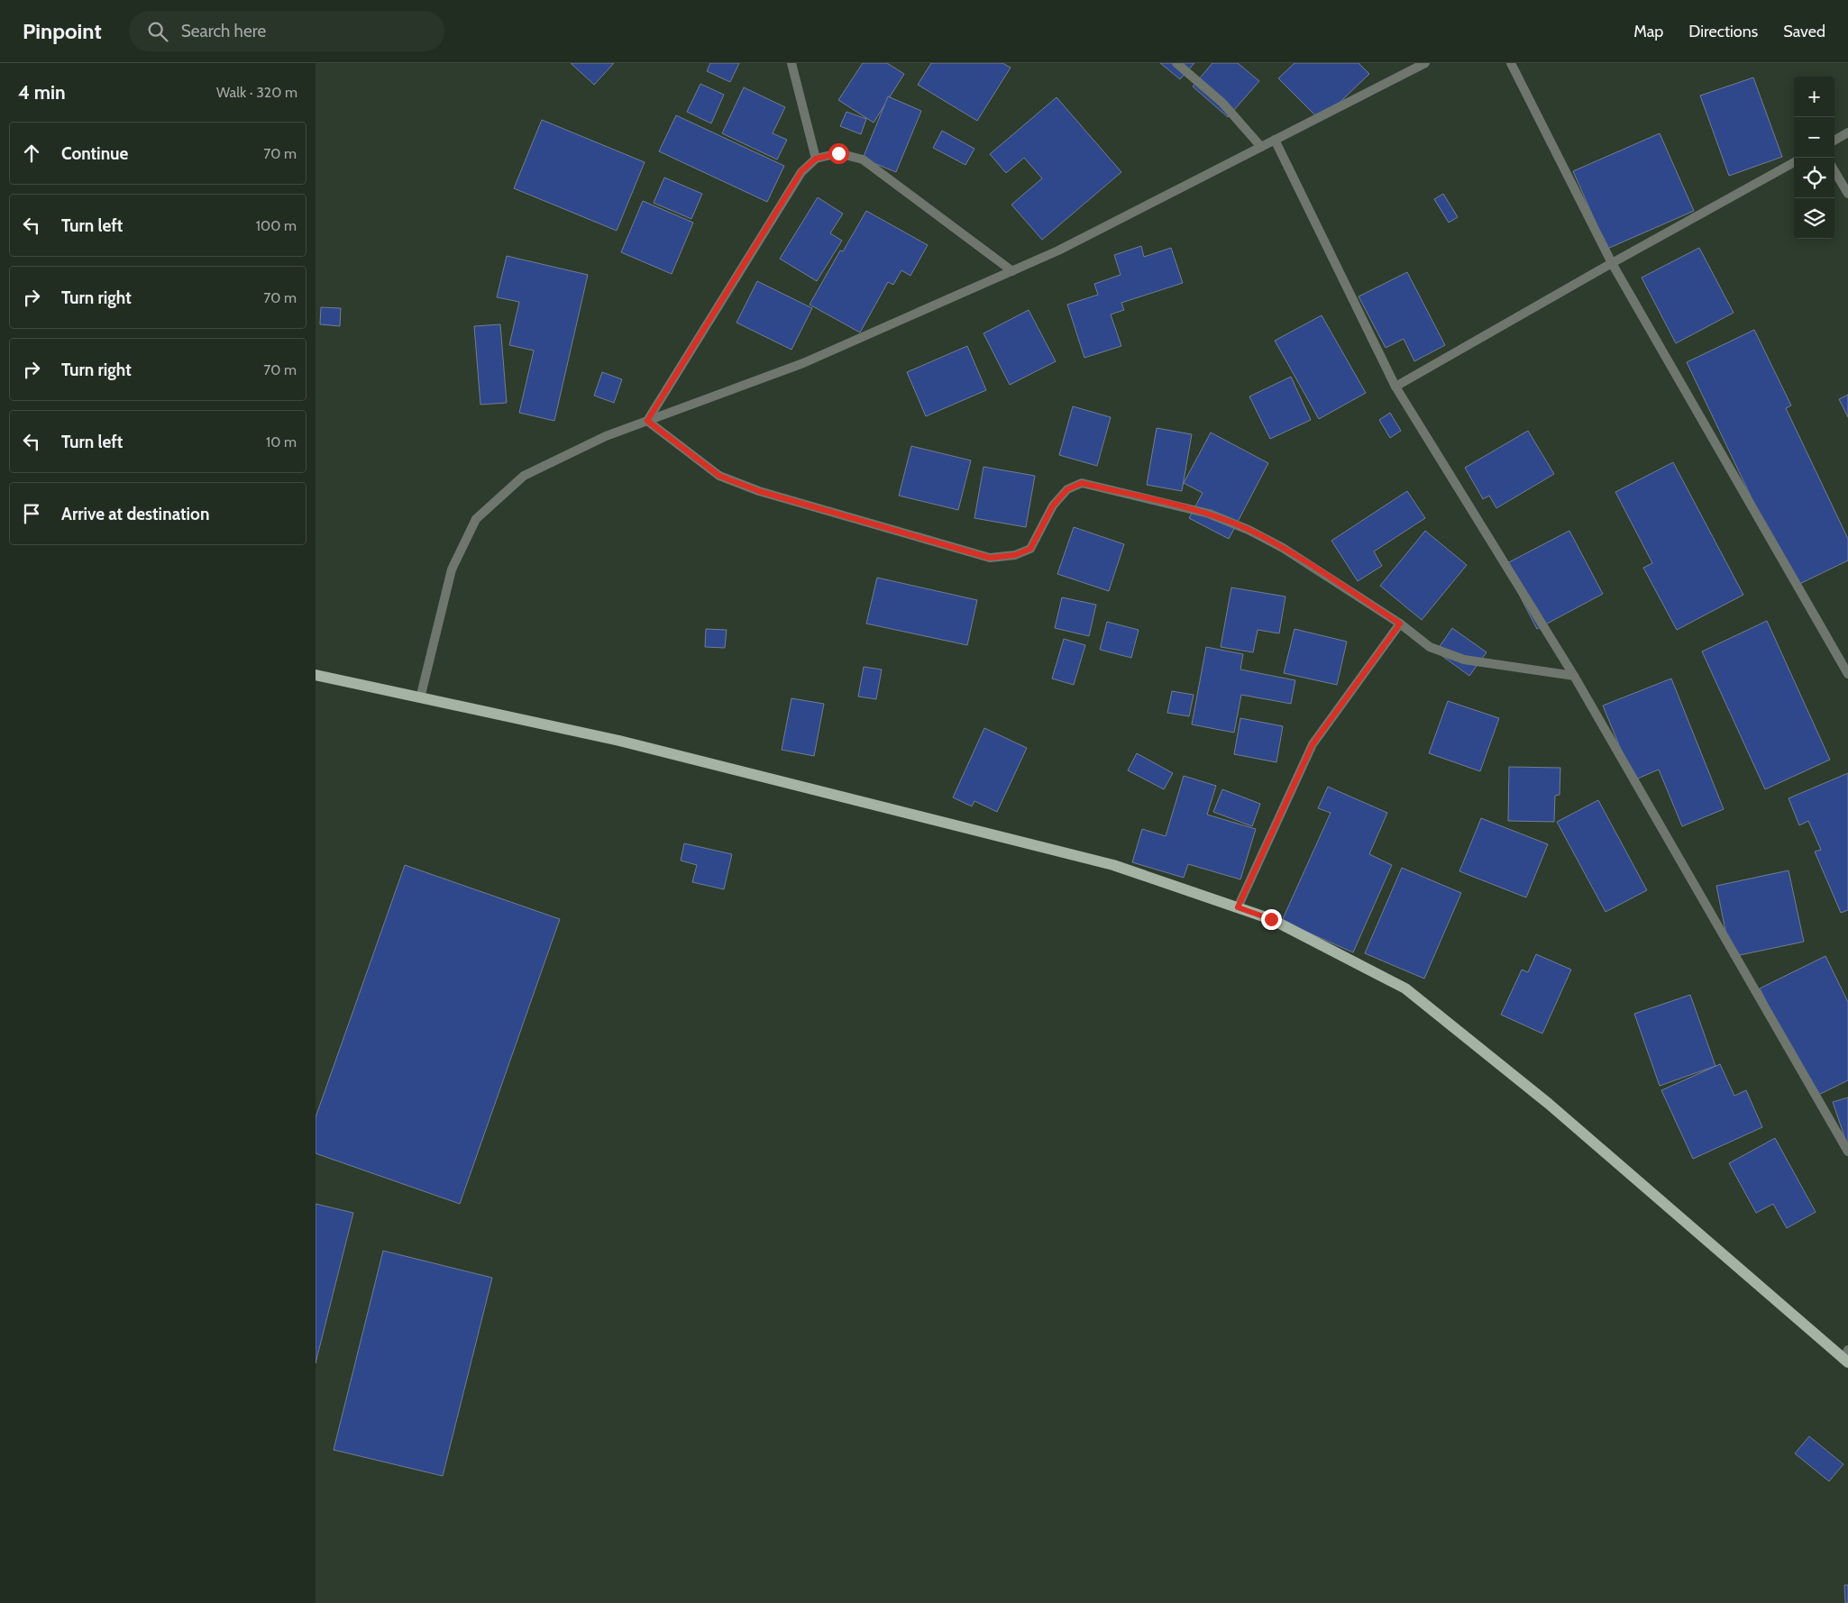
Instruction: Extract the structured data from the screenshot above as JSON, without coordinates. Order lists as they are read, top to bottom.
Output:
{
  "page": {
    "header": "Pinpoint",
    "search": "Search here",
    "nav": ["Map", "Directions", "Saved"],
    "heading": ["4 min", "Walk · 320 m"],
    "map_buttons": ["+", "−"],
    "list": [
      ["Continue", "70 m"],
      ["Turn left", "100 m"],
      ["Turn right", "70 m"],
      ["Turn right", "70 m"],
      ["Turn left", "10 m"],
      "Arrive at destination"
    ]
  }
}
